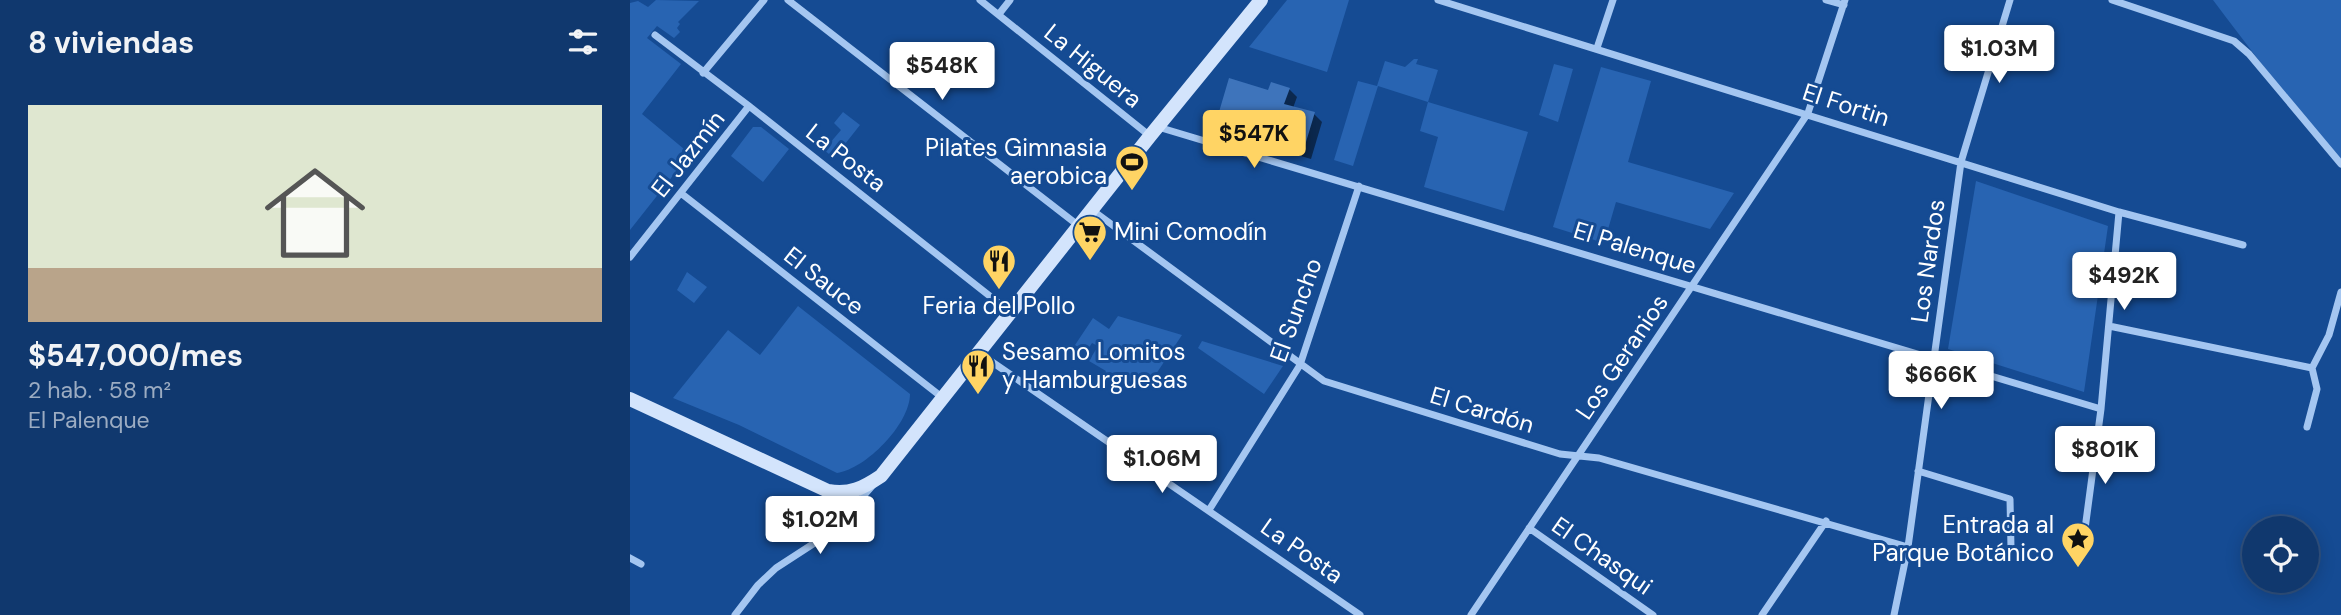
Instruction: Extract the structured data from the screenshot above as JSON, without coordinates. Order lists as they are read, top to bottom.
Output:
{
  "streets": {
    "street": [
      "La Higuera",
      "El Fortin",
      "El Jazmín",
      "La Posta",
      "El Palenque",
      "Los Nardos",
      "El Sauce",
      "El Suncho",
      "Los Geranios",
      "El Cardón",
      "El Chasqui"
    ]
  },
  "crossings": [
    ["La Higuera", "El Palenque"],
    ["El Fortin", "Los Nardos"],
    ["El Fortin", "Los Geranios"],
    ["El Jazmín", "La Posta"],
    ["El Jazmín", "El Sauce"],
    ["La Posta", "El Suncho"],
    ["El Palenque", "Los Nardos"],
    ["El Palenque", "El Suncho"],
    ["El Palenque", "Los Geranios"],
    ["Los Nardos", "El Cardón"],
    ["El Suncho", "El Cardón"],
    ["Los Geranios", "El Cardón"],
    ["Los Geranios", "El Chasqui"]
  ],
  "places": {
    "sports": ["Pilates Gimnasia aerobica"],
    "supermarket": ["Mini Comodín"],
    "restaurant": ["Feria del Pollo", "Sesamo Lomitos y Hamburguesas"],
    "place": ["Entrada al Parque Botánico"]
  },
  "page": {
    "heading": "8 viviendas",
    "price": [
      "$1.03M",
      "$548K",
      "$547K",
      "$492K",
      "$666K",
      "$801K",
      "$1.06M",
      "$1.02M"
    ],
    "list": [
      {
        "name": "$547,000/mes",
        "note": "2 hab. · 58 m² · El Palenque"
      }
    ]
  }
}
